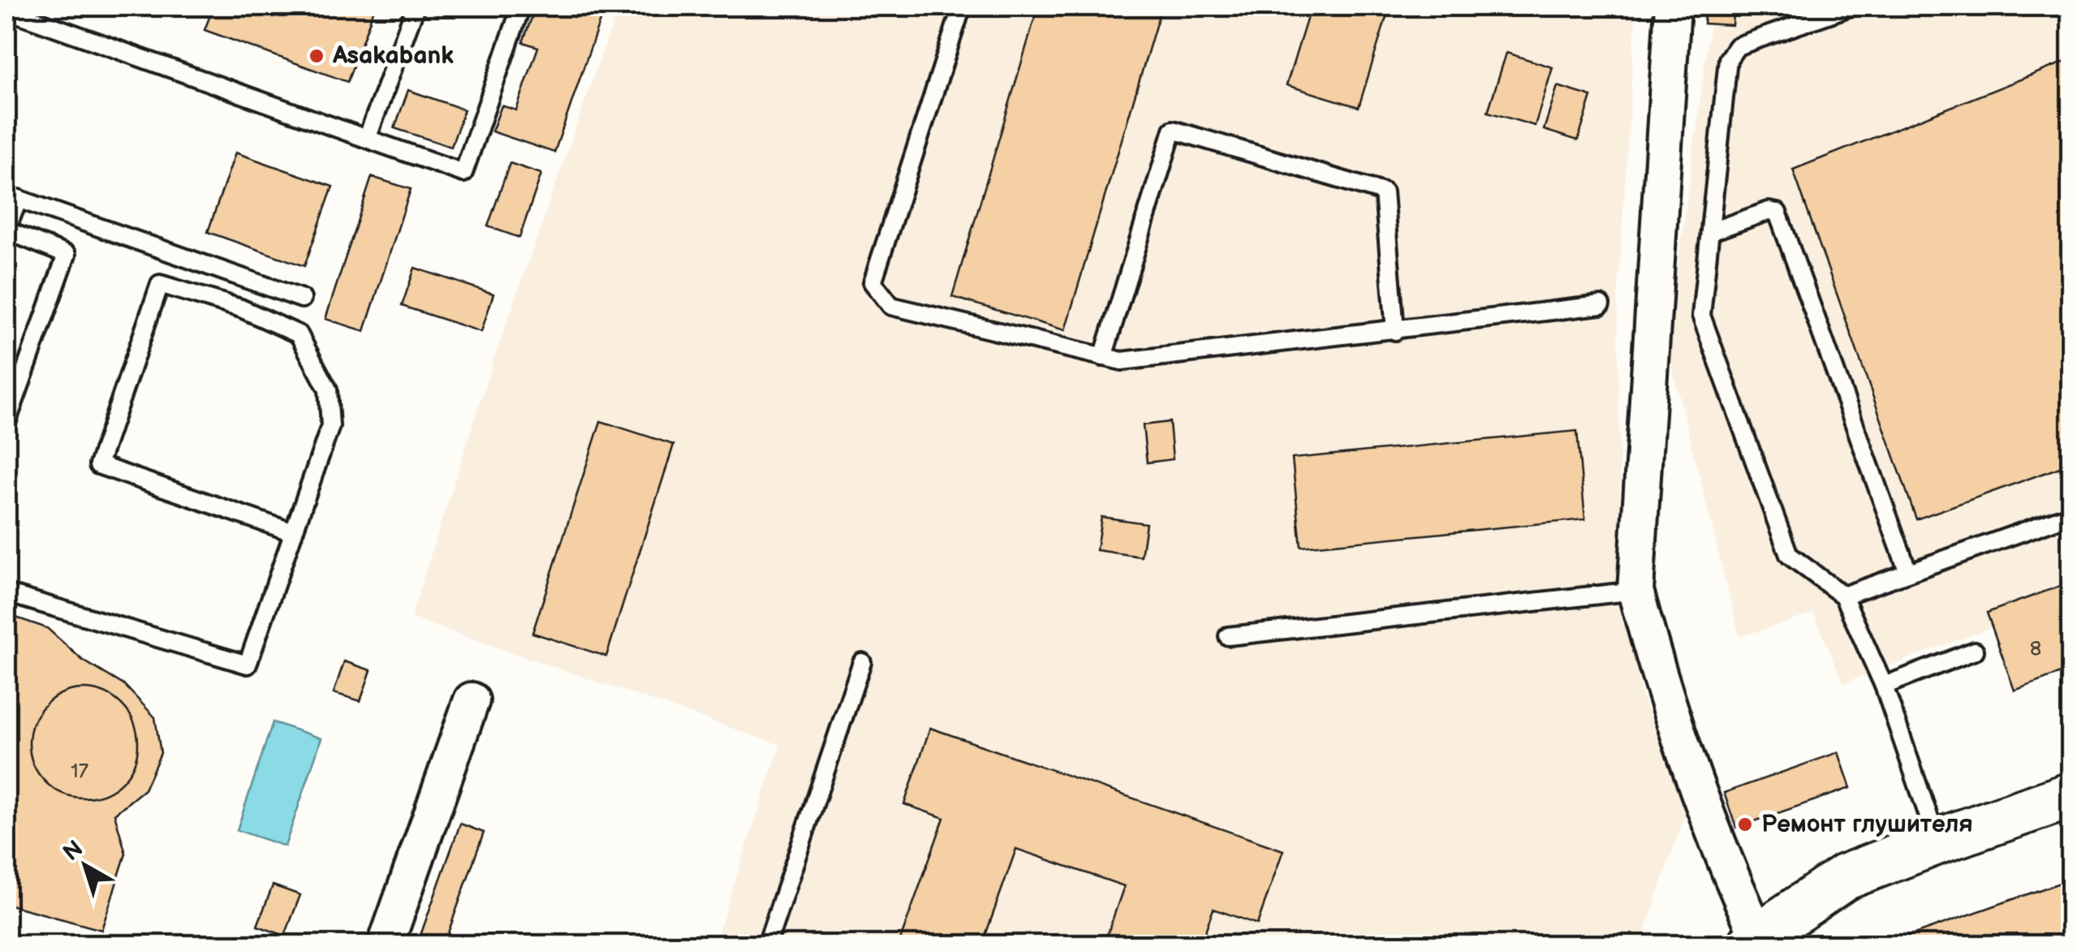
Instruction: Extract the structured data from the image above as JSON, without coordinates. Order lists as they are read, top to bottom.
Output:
{
  "places": ["Asakabank", "Ремонт глушителя"],
  "house_numbers": ["8", "17"],
  "north": "top left"
}
